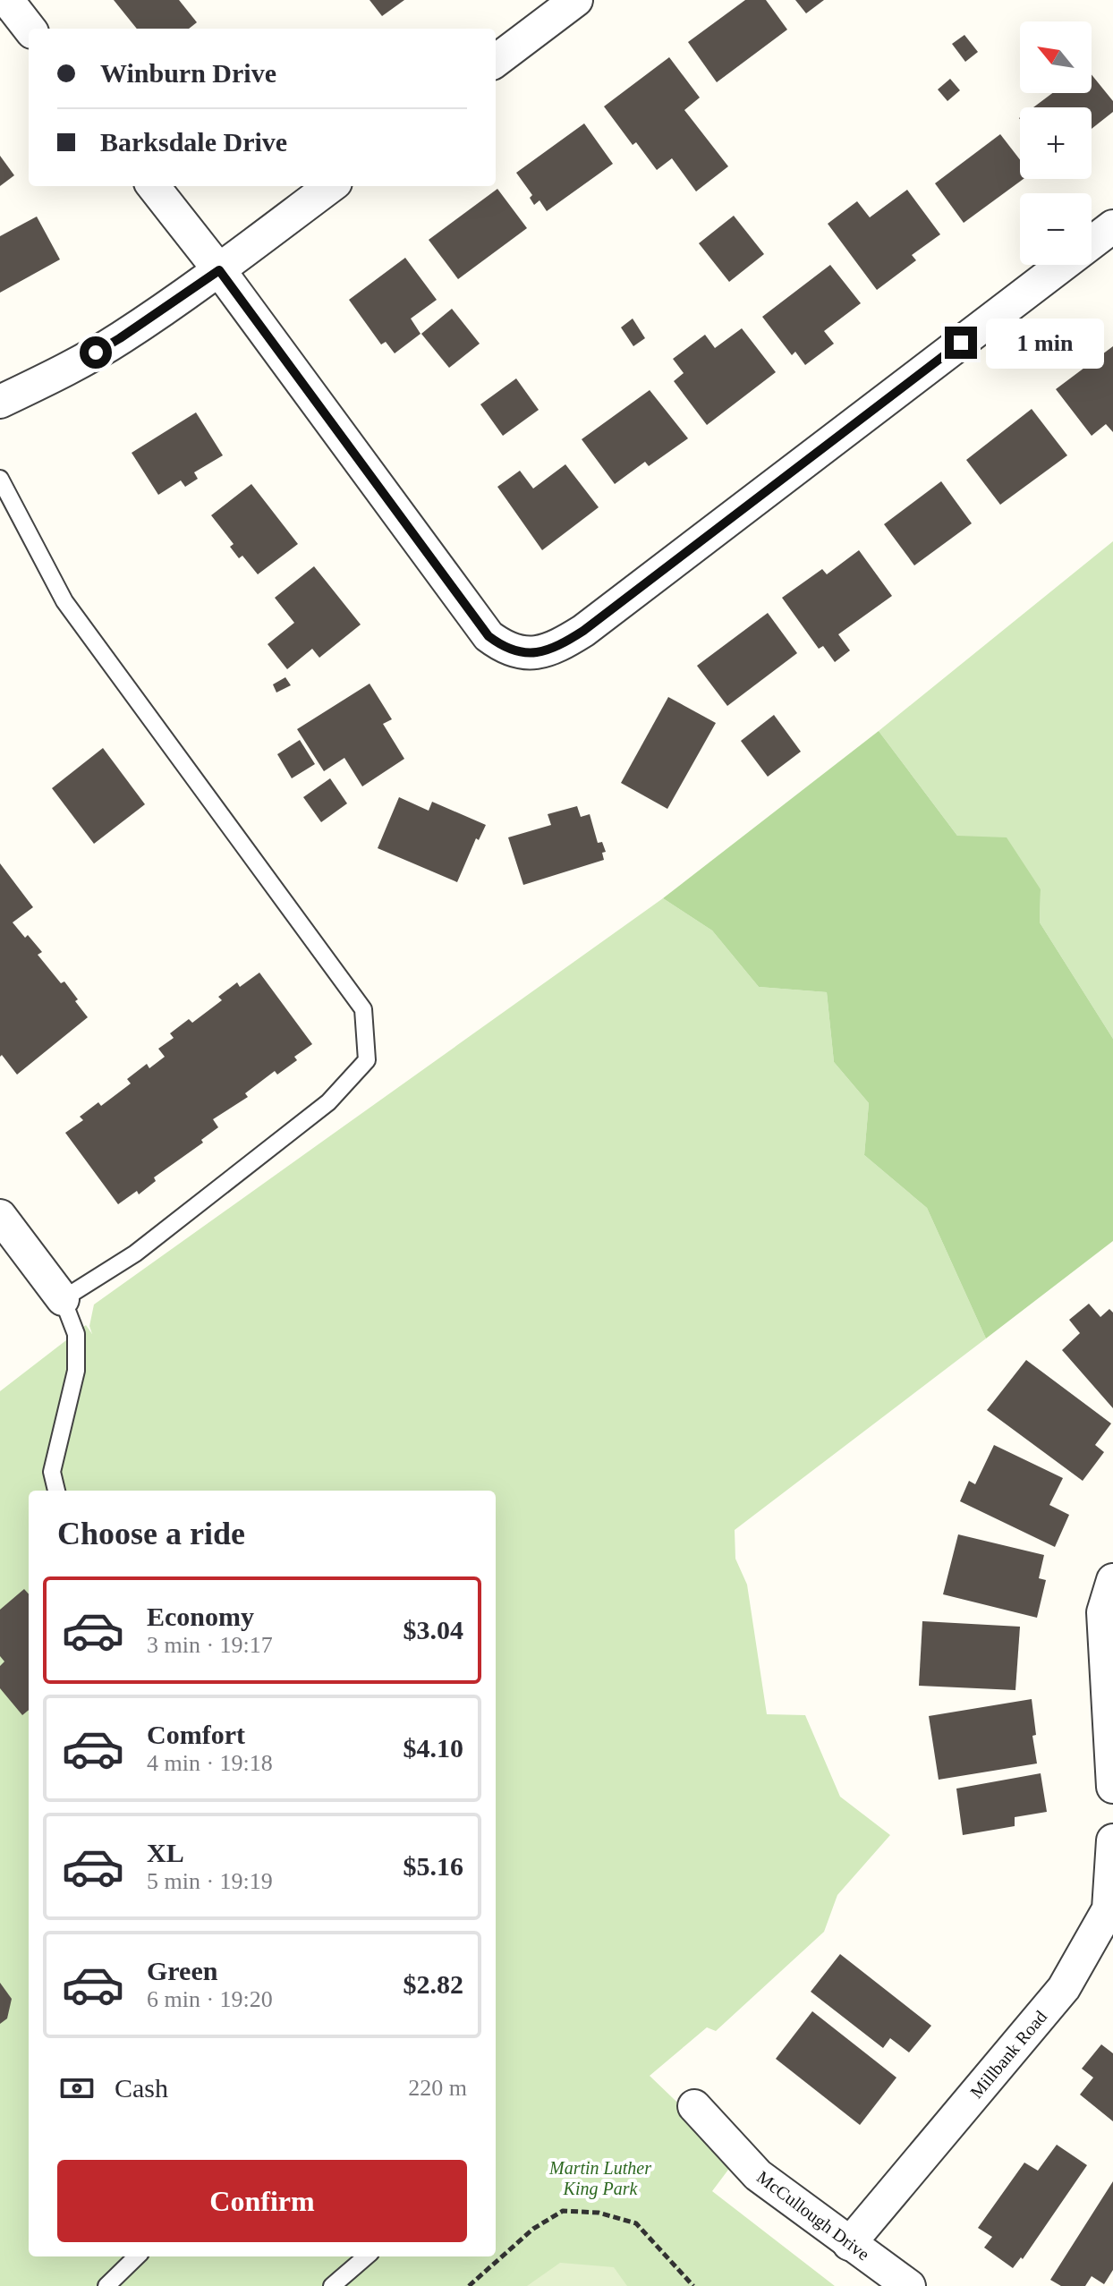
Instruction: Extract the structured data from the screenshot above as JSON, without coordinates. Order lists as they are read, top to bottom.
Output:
{
  "streets": {
    "street": ["Millbank Road", "McCullough Drive"]
  },
  "crossings": [
    ["Millbank Road", "McCullough Drive"]
  ],
  "parks": ["Martin Luther King Park"],
  "north": "top left",
  "page": {
    "map_buttons": ["+", "−"],
    "banner": ["Winburn Drive", "Barksdale Drive"],
    "bubble": "1 min",
    "heading": "Choose a ride",
    "list": [
      {
        "name": "Economy",
        "note": "3 min · 19:17",
        "value": "$3.04"
      },
      {
        "name": "Comfort",
        "note": "4 min · 19:18",
        "value": "$4.10"
      },
      {
        "name": "XL",
        "note": "5 min · 19:19",
        "value": "$5.16"
      },
      {
        "name": "Green",
        "note": "6 min · 19:20",
        "value": "$2.82"
      }
    ],
    "pay": ["Cash", "220 m"],
    "buttons": "Confirm"
  }
}
